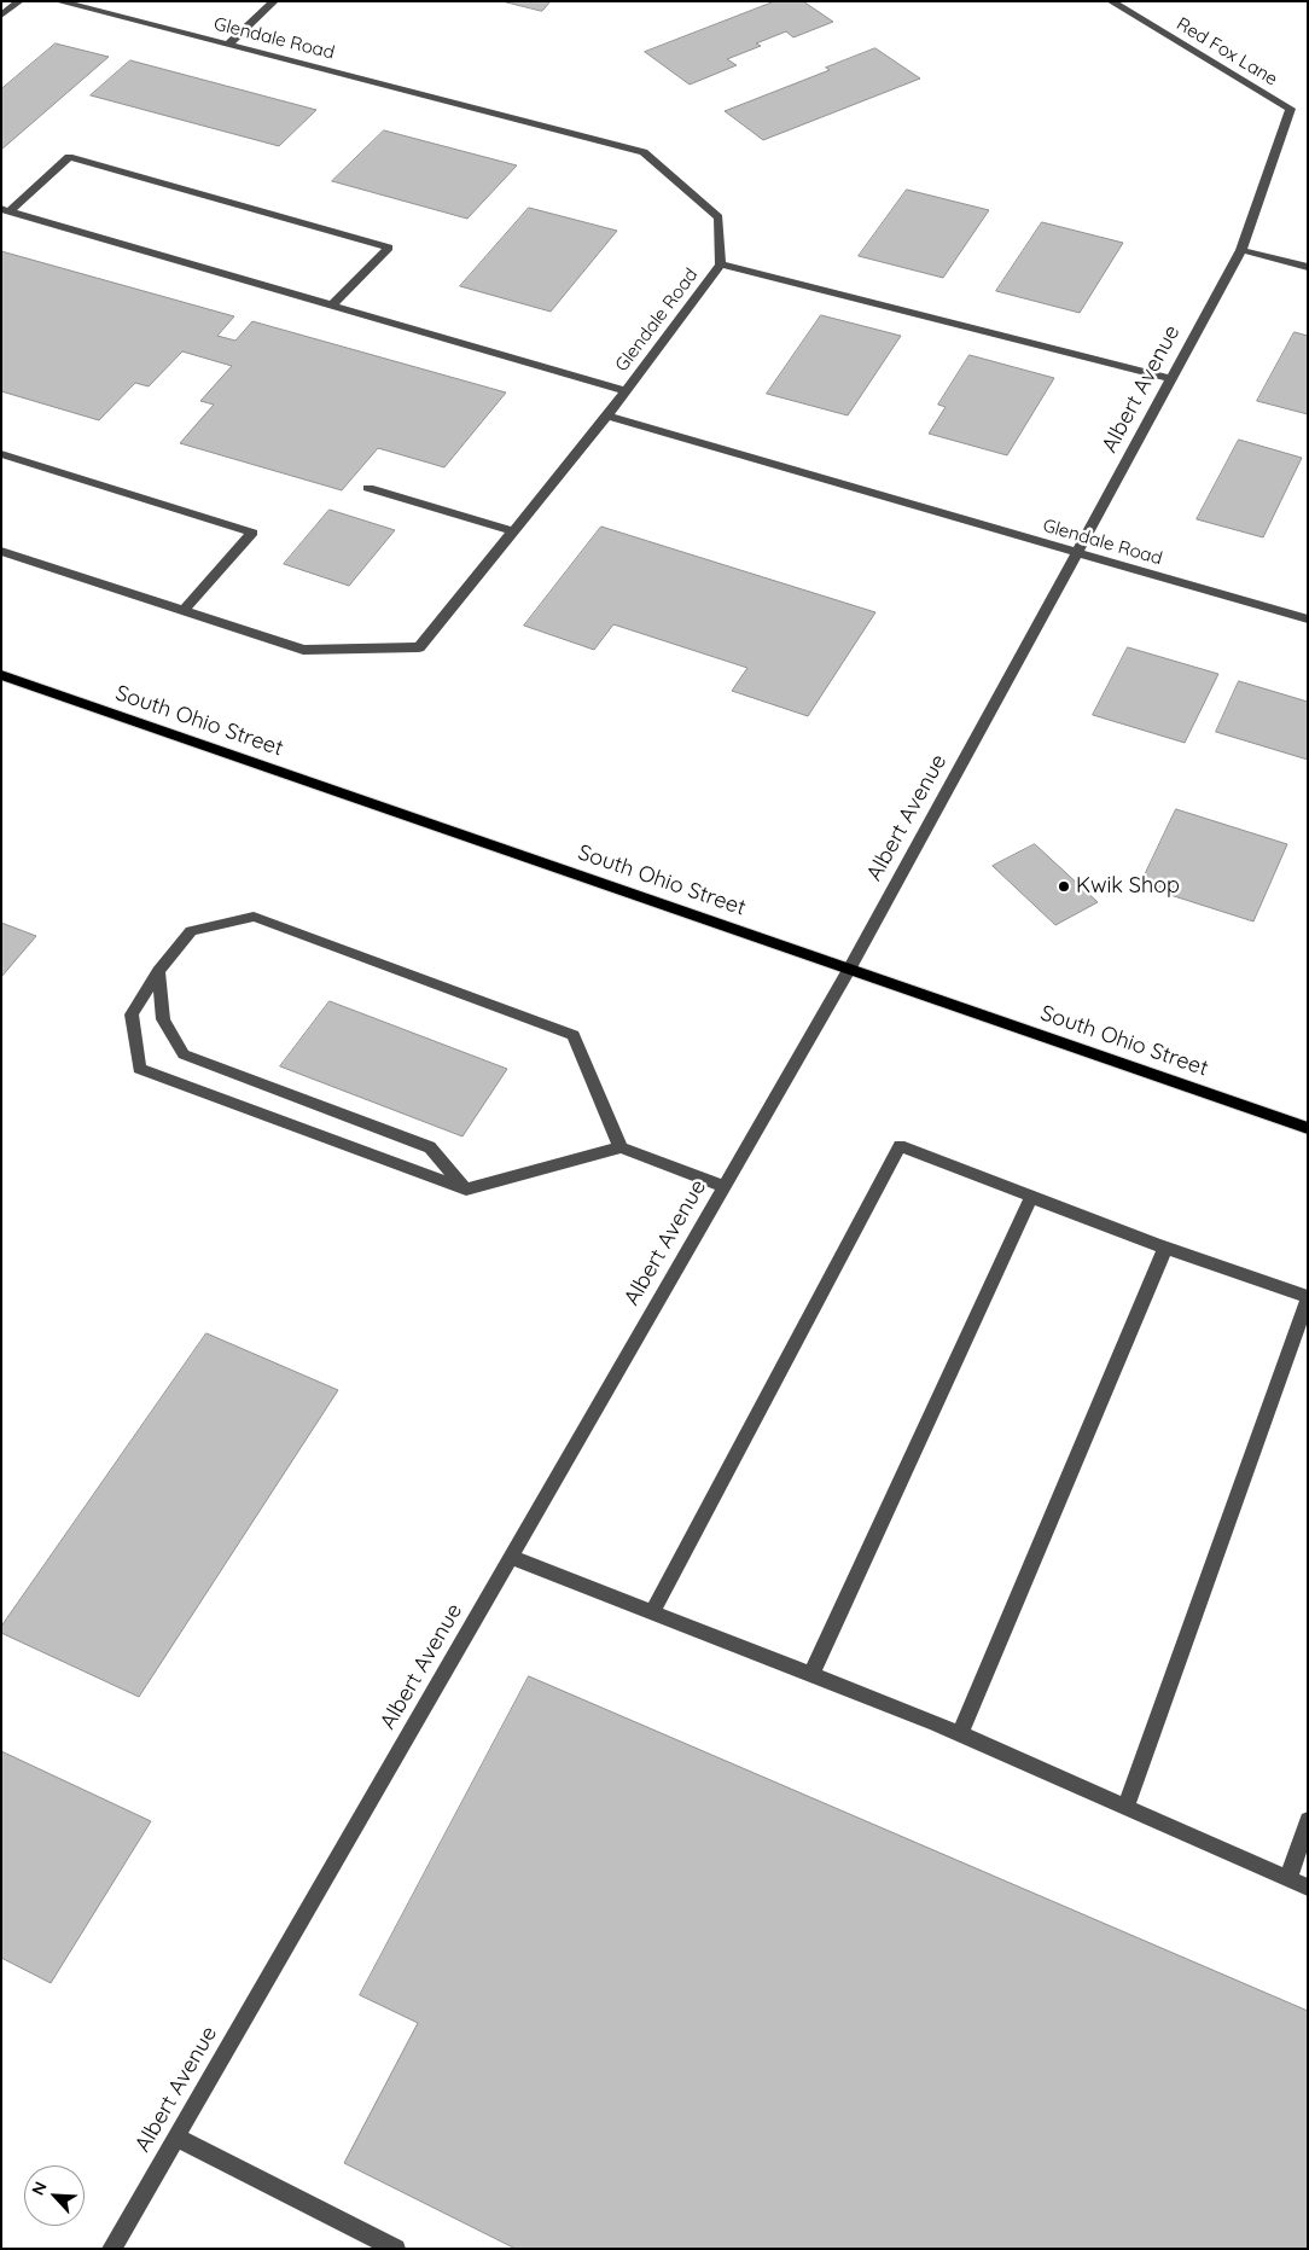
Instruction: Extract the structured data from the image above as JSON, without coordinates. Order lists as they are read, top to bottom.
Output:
{
  "streets": {
    "main road": ["South Ohio Street"],
    "street": ["Glendale Road", "Red Fox Lane", "Albert Avenue"]
  },
  "crossings": [
    ["Glendale Road", "Albert Avenue"],
    ["Red Fox Lane", "Albert Avenue"],
    ["Albert Avenue", "South Ohio Street"]
  ],
  "places": ["Kwik Shop"],
  "north": "top left"
}
